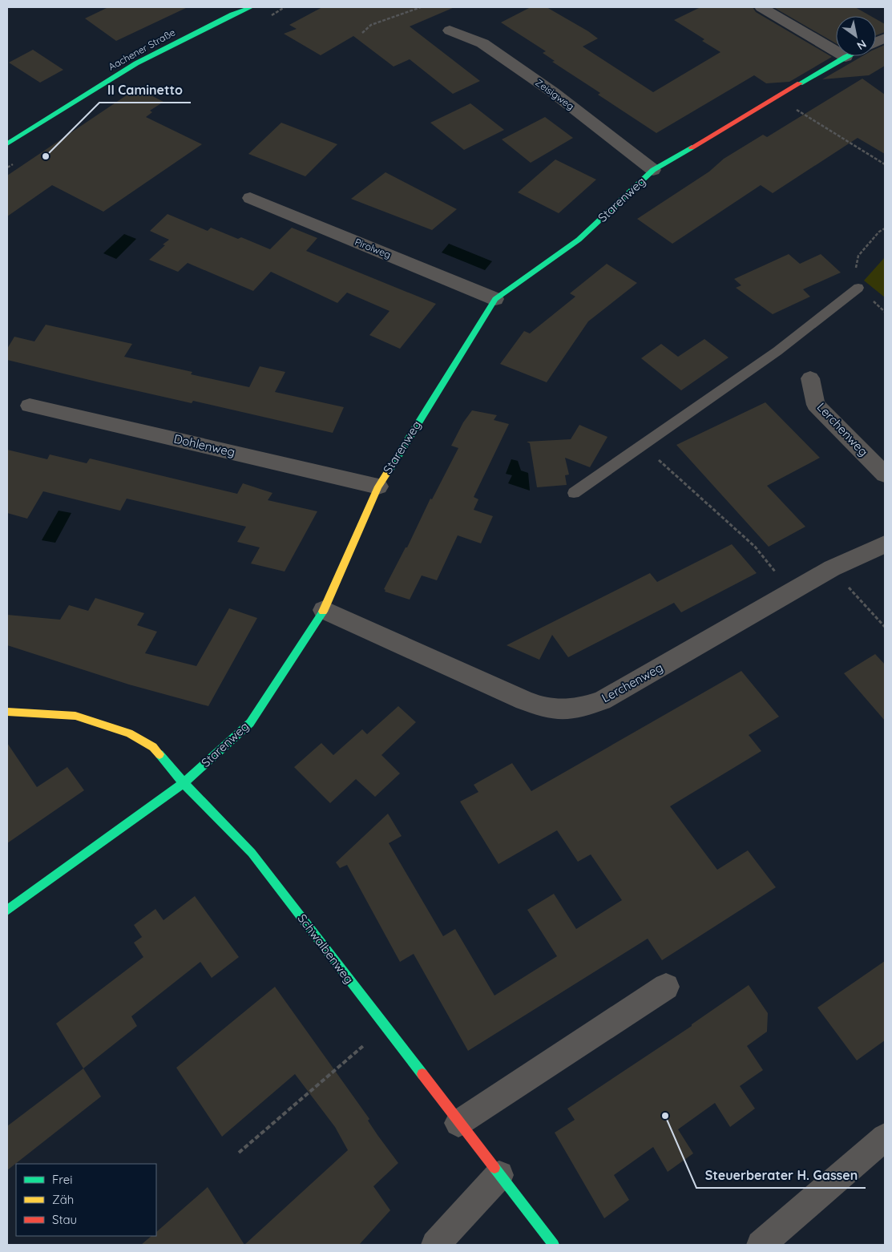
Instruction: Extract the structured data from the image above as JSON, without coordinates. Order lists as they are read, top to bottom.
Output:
{
  "streets": {
    "street": [
      "Aachener Straße",
      "Zeisigweg",
      "Starenweg",
      "Pirolweg",
      "Lerchenweg",
      "Dohlenweg",
      "Schwalbenweg"
    ]
  },
  "crossings": [
    ["Zeisigweg", "Starenweg"],
    ["Starenweg", "Pirolweg"],
    ["Starenweg", "Lerchenweg"],
    ["Starenweg", "Dohlenweg"],
    ["Starenweg", "Schwalbenweg"]
  ],
  "places": ["Il Caminetto", "Steuerberater H. Gassen"],
  "legend": ["Frei", "Zäh", "Stau"],
  "north": "bottom right"
}
